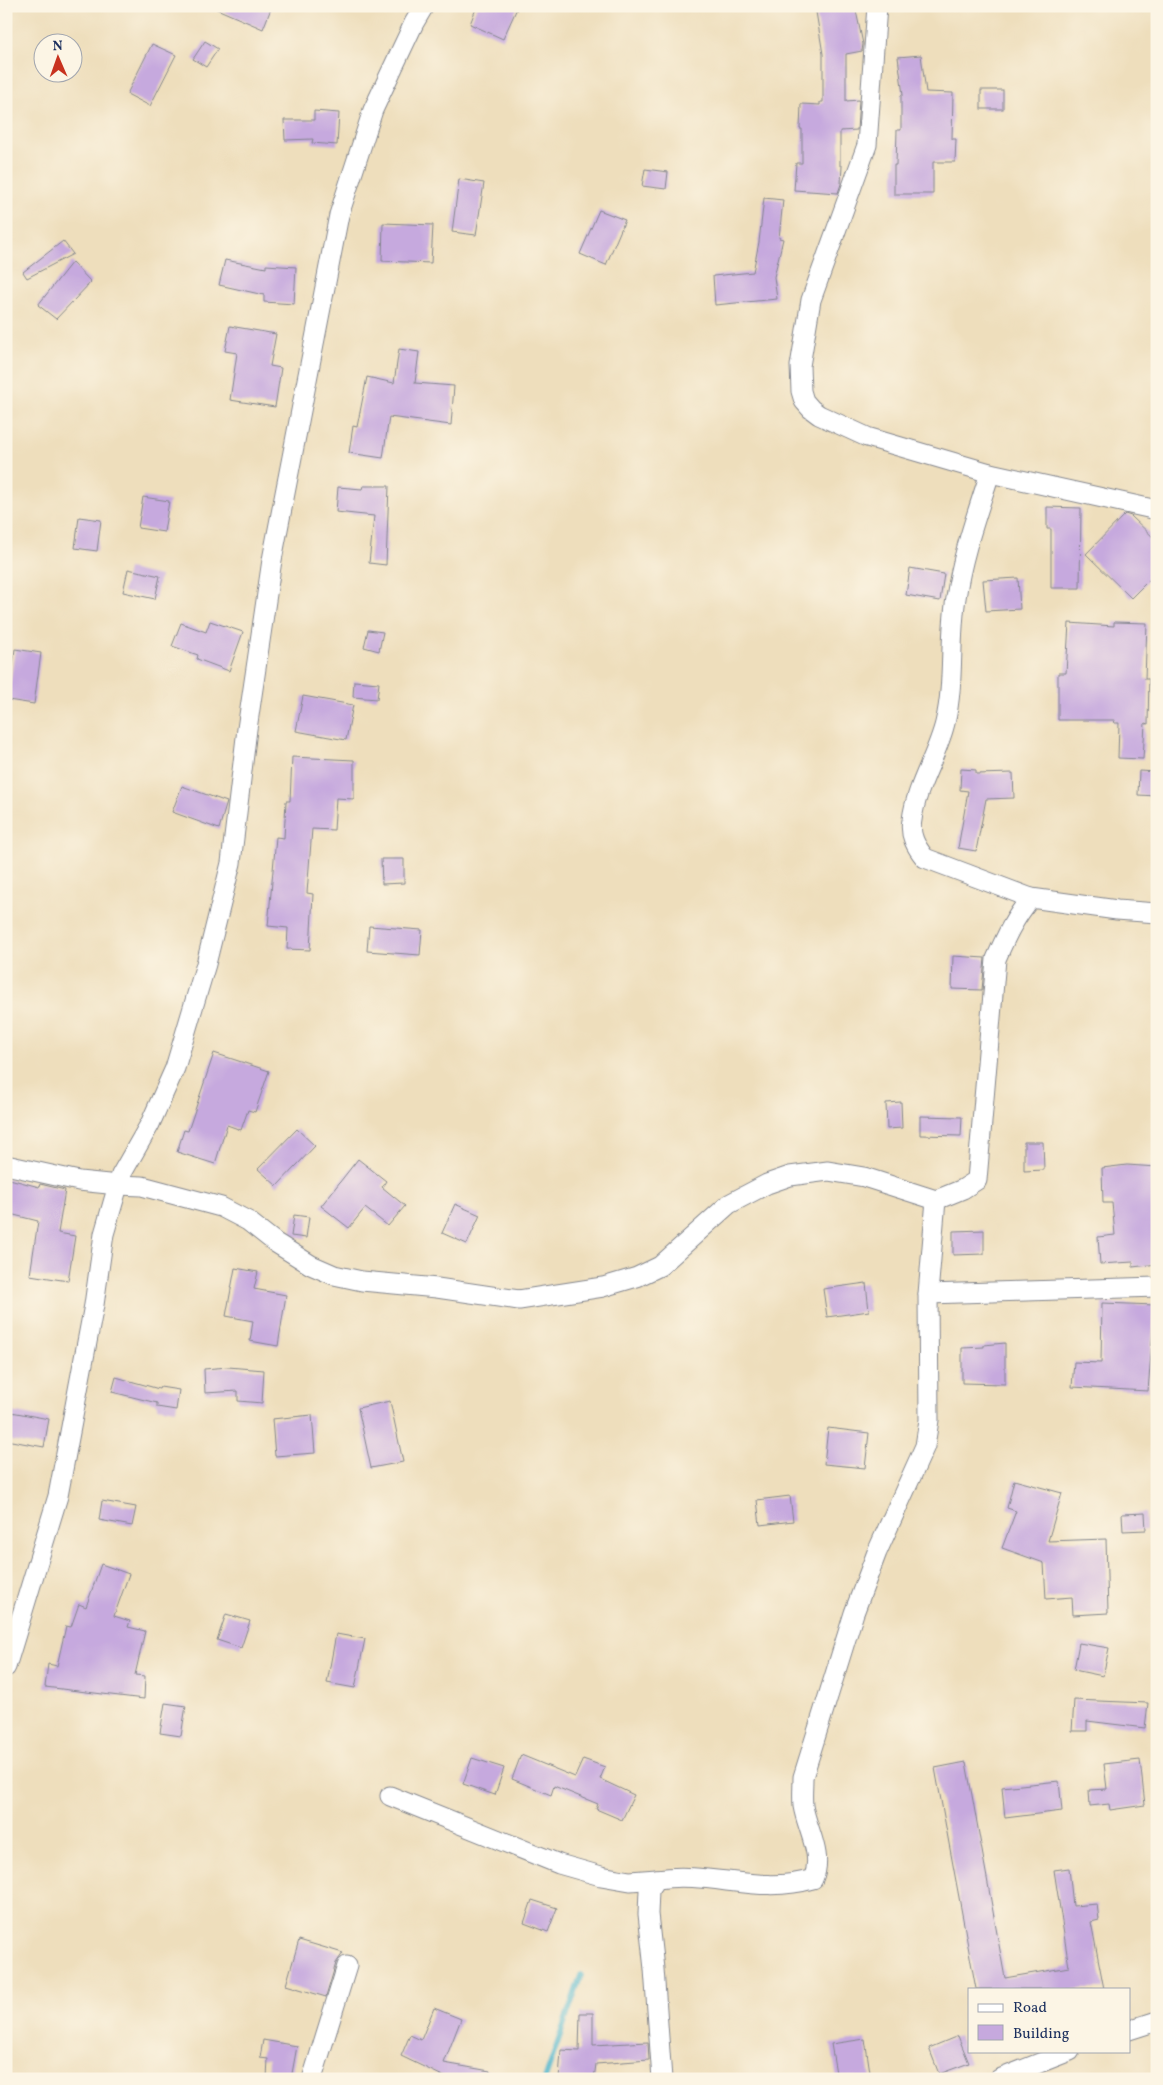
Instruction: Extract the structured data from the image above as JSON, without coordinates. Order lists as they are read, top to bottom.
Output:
{
  "legend": ["Road", "Building"],
  "north": "top"
}
